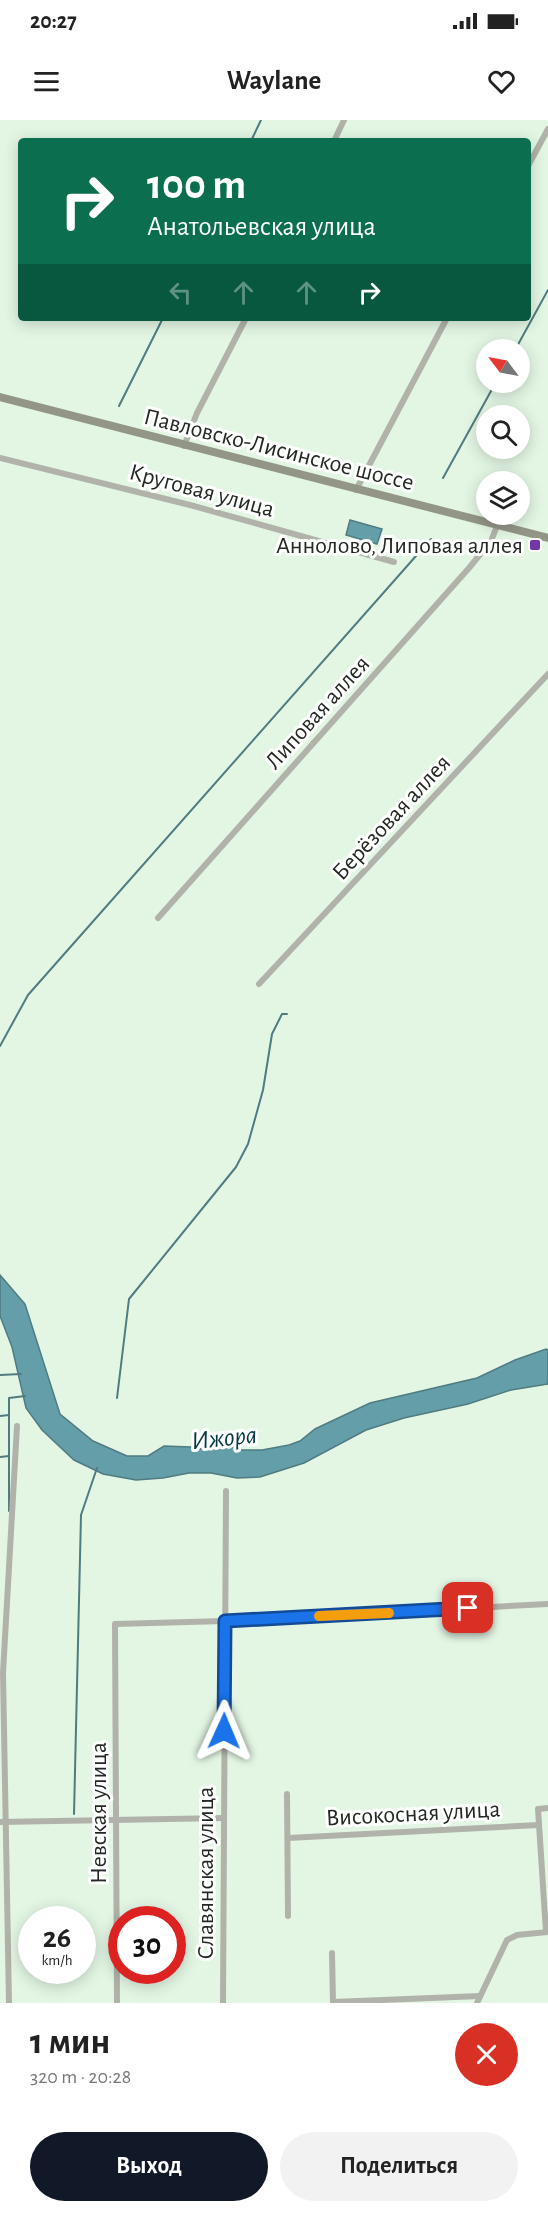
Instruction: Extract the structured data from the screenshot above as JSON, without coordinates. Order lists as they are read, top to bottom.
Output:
{
  "streets": {
    "main road": ["Павловско-Лисинское шоссе"],
    "street": [
      "Круговая улица",
      "Липовая аллея",
      "Берёзовая аллея",
      "Невская улица",
      "Високосная улица",
      "Славянская улица"
    ]
  },
  "crossings": [
    ["Павловско-Лисинское шоссе", "Липовая аллея"],
    ["Невская улица", "Славянская улица"]
  ],
  "water": ["Ижора"],
  "places": {
    "transit": ["Аннолово, Липовая аллея"]
  },
  "north": "top left",
  "page": {
    "status": "20:27",
    "header": "Waylane",
    "turn": ["100 m", "Анатольевская улица"],
    "speed": "26 km/h",
    "limit": "30",
    "heading": ["1 мин", "320 m · 20:28"],
    "buttons": ["Выход", "Поделиться"]
  }
}
